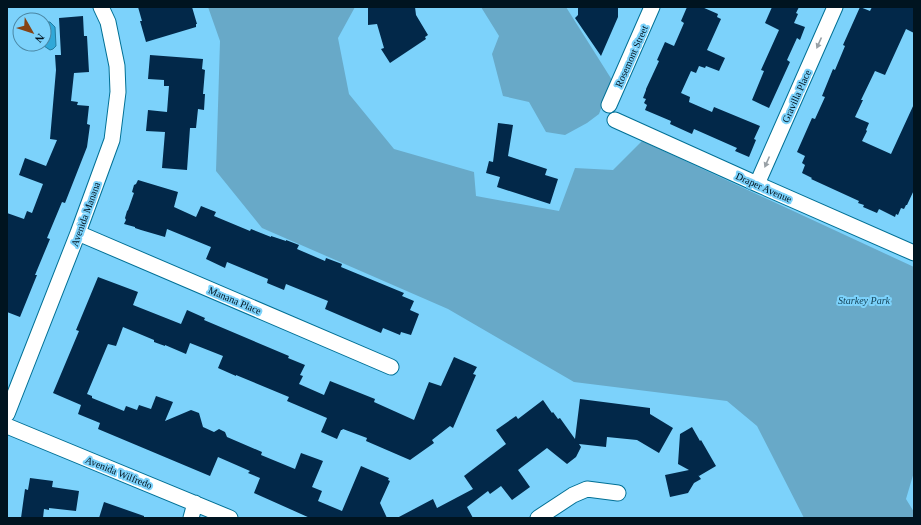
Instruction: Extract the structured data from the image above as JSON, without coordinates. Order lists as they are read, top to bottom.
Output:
{
  "streets": {
    "street": [
      "Rosemont Street",
      "Gravilla Place",
      "Draper Avenue",
      "Avenida Manana",
      "Manana Place",
      "Avenida Wilfredo"
    ]
  },
  "crossings": [
    ["Gravilla Place", "Draper Avenue"],
    ["Avenida Manana", "Manana Place"]
  ],
  "one_way": ["Gravilla Place"],
  "parks": ["Starkey Park"],
  "north": "bottom right"
}
